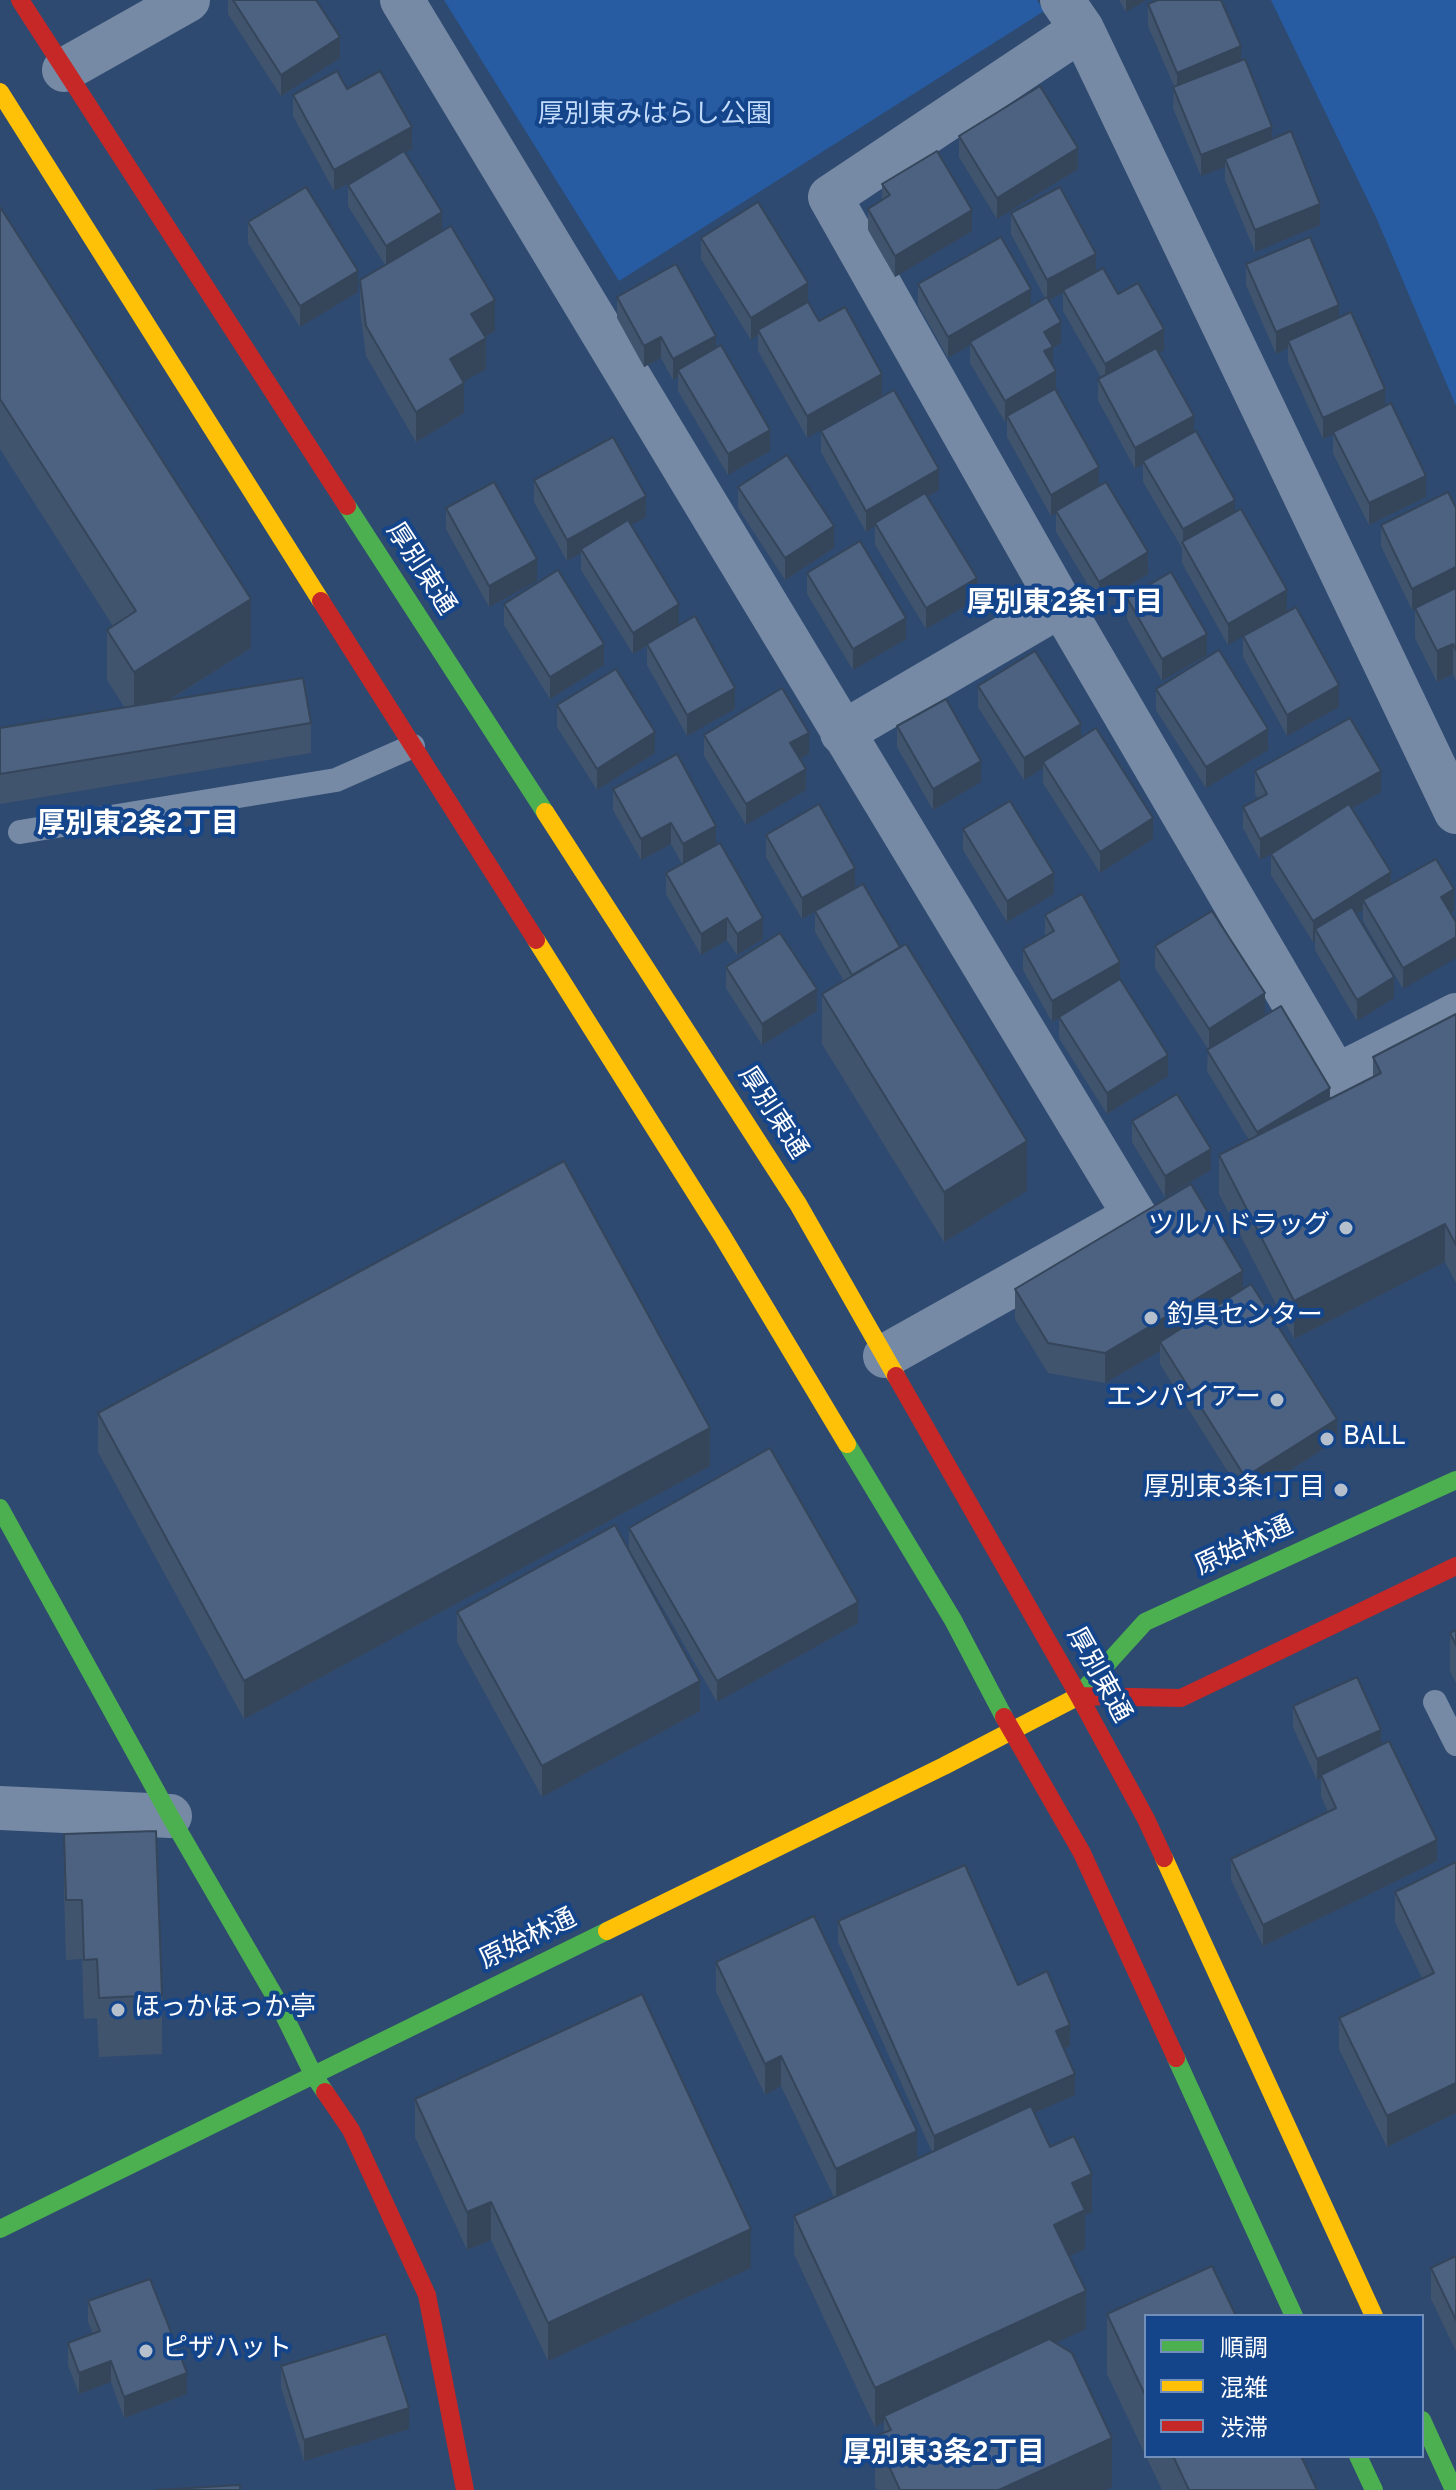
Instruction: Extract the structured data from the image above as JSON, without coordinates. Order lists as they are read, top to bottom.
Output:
{
  "streets": {
    "street": ["厚別東通", "原始林通"]
  },
  "crossings": [
    ["厚別東通", "原始林通"]
  ],
  "districts": ["厚別東2条1丁目", "厚別東2条2丁目", "厚別東3条2丁目"],
  "parks": ["厚別東みはらし公園"],
  "places": [
    "ツルハドラッグ",
    "釣具センター",
    "エンパイアー",
    "BALL",
    "厚別東3条1丁目",
    "ほっかほっか亭",
    "ピザハット"
  ],
  "legend": ["順調", "混雑", "渋滞"]
}
